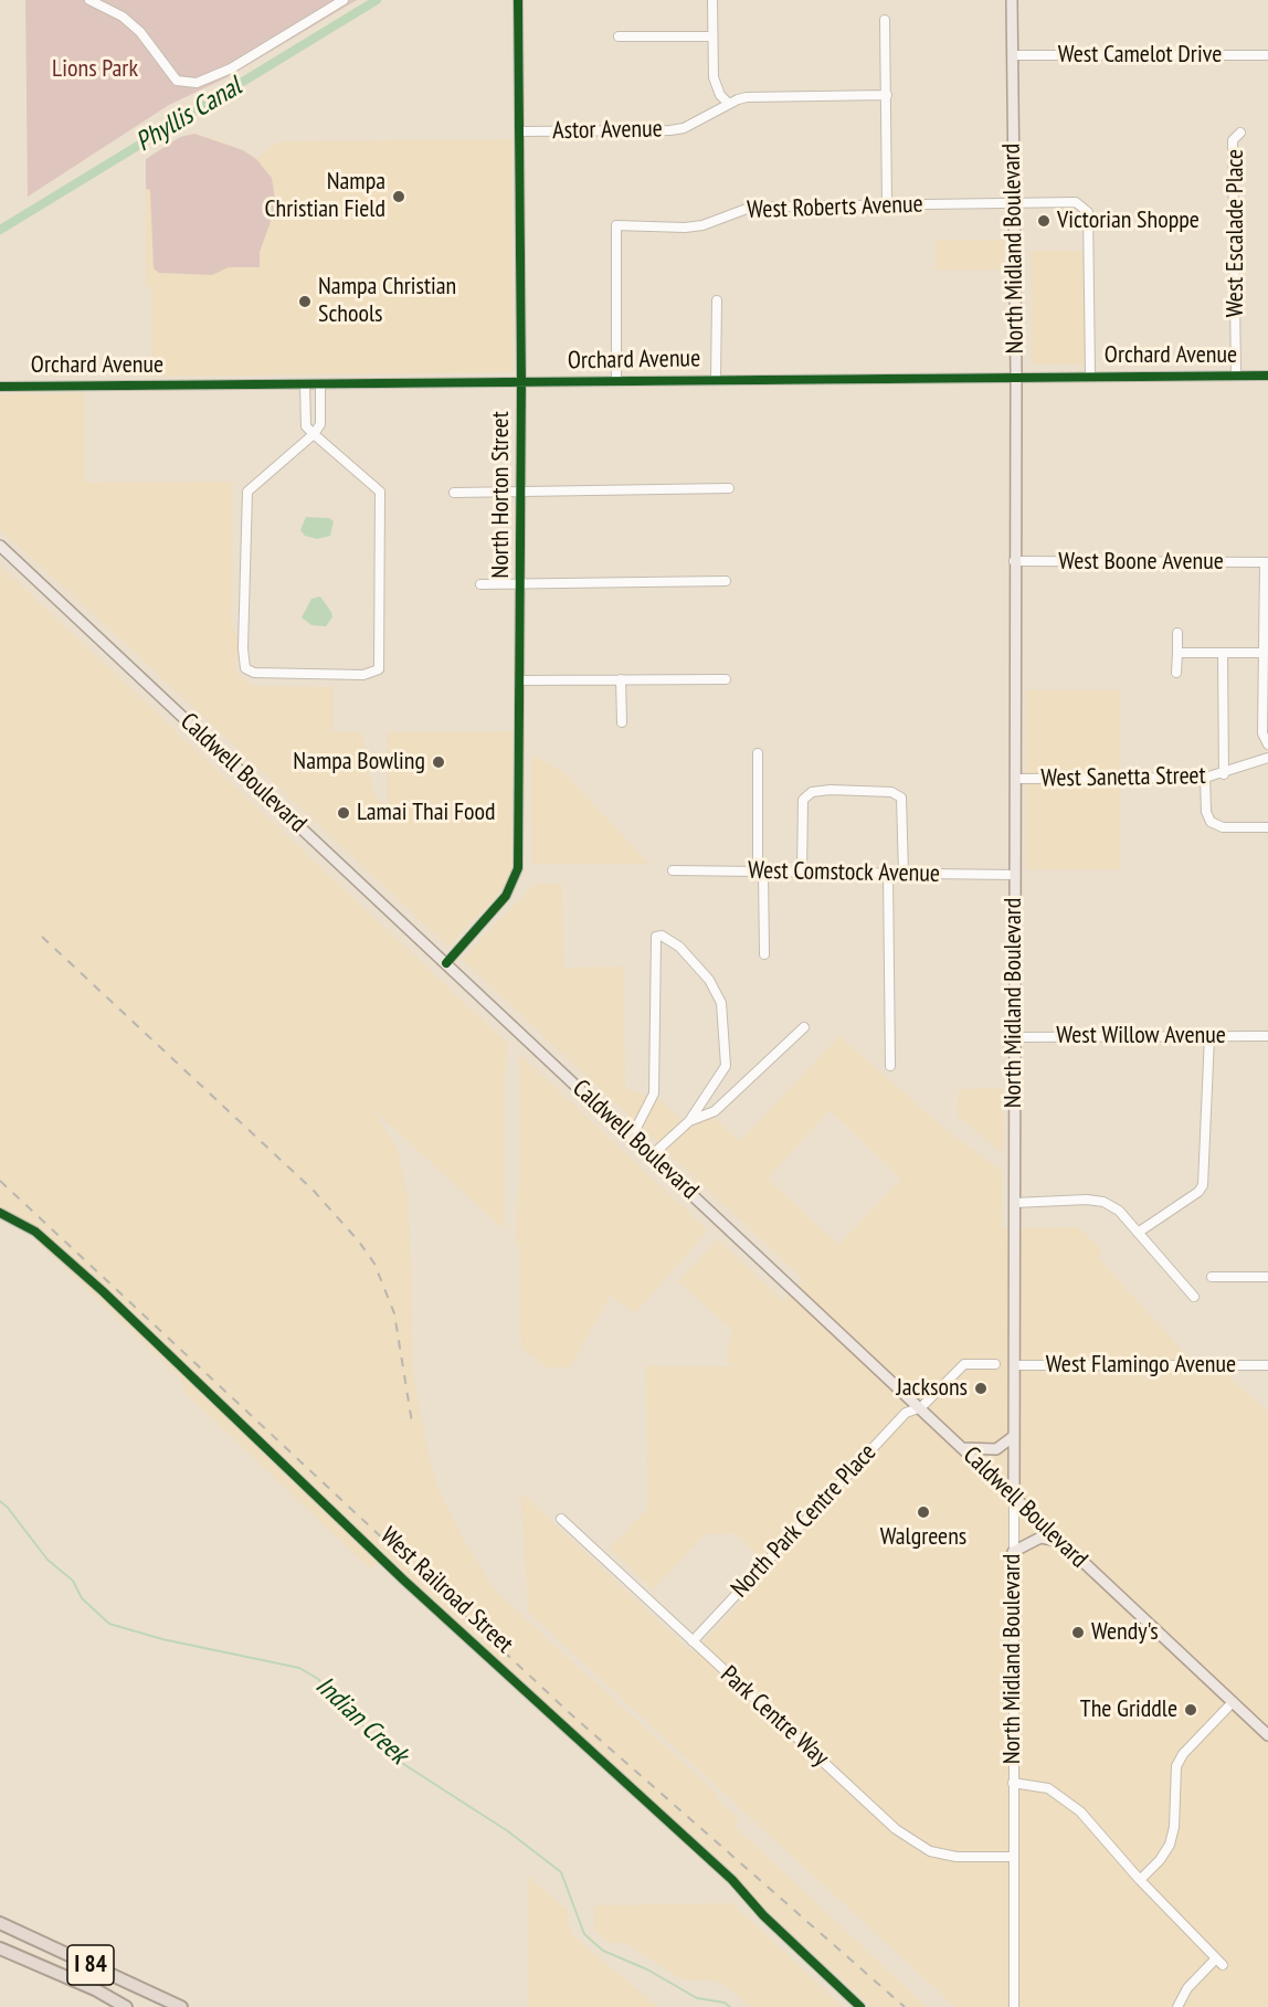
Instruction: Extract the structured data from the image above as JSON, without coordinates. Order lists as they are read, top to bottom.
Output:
{
  "streets": {
    "highway": ["I 84"],
    "main road": ["North Midland Boulevard", "Caldwell Boulevard"],
    "street": [
      "West Camelot Drive",
      "Astor Avenue",
      "West Roberts Avenue",
      "West Escalade Place",
      "Orchard Avenue",
      "North Horton Street",
      "West Boone Avenue",
      "West Sanetta Street",
      "West Comstock Avenue",
      "West Willow Avenue",
      "West Flamingo Avenue",
      "North Park Centre Place",
      "West Railroad Street",
      "Park Centre Way"
    ]
  },
  "crossings": [
    ["West Camelot Drive", "North Midland Boulevard"],
    ["Astor Avenue", "North Horton Street"],
    ["West Roberts Avenue", "North Midland Boulevard"],
    ["West Roberts Avenue", "Orchard Avenue"],
    ["West Escalade Place", "Orchard Avenue"],
    ["North Midland Boulevard", "Orchard Avenue"],
    ["North Midland Boulevard", "West Boone Avenue"],
    ["North Midland Boulevard", "Caldwell Boulevard"],
    ["North Midland Boulevard", "West Sanetta Street"],
    ["North Midland Boulevard", "West Comstock Avenue"],
    ["North Midland Boulevard", "West Willow Avenue"],
    ["North Midland Boulevard", "West Flamingo Avenue"],
    ["North Midland Boulevard", "Park Centre Way"],
    ["Orchard Avenue", "North Horton Street"],
    ["North Horton Street", "Caldwell Boulevard"],
    ["Caldwell Boulevard", "North Park Centre Place"],
    ["North Park Centre Place", "Park Centre Way"]
  ],
  "water": ["Phyllis Canal", "Indian Creek"],
  "parks": ["Lions Park"],
  "places": [
    "Nampa Christian Field",
    "Victorian Shoppe",
    "Nampa Christian Schools",
    "Nampa Bowling",
    "Lamai Thai Food",
    "Jacksons",
    "Walgreens",
    "Wendy's",
    "The Griddle"
  ]
}
